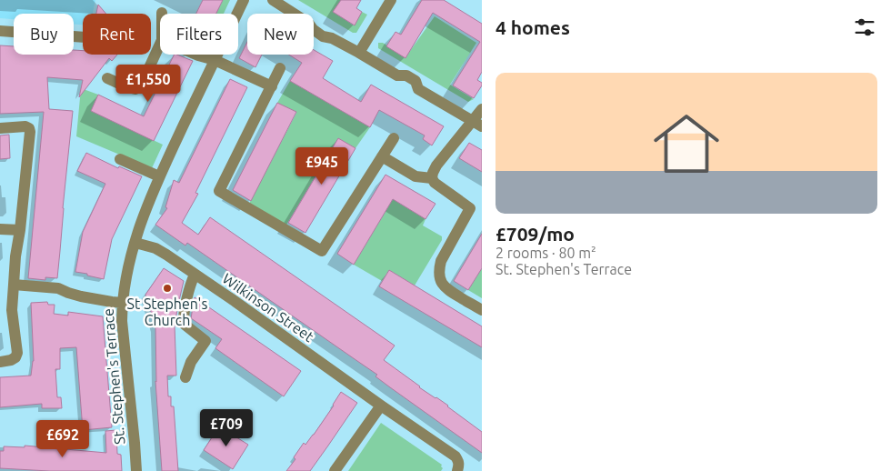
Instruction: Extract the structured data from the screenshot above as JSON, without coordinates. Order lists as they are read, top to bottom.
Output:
{
  "streets": {
    "street": ["Wilkinson Street", "St. Stephen's Terrace"]
  },
  "crossings": [
    ["Wilkinson Street", "St. Stephen's Terrace"]
  ],
  "places": ["St Stephen's Church"],
  "page": {
    "heading": "4 homes",
    "chip": [
      "Buy",
      "Rent",
      "Filters",
      "New"
    ],
    "list": [
      {
        "name": "£709/mo",
        "note": "2 rooms · 80 m² · St. Stephen's Terrace"
      }
    ],
    "price": [
      "£1,550",
      "£945",
      "£709",
      "£692"
    ]
  }
}
